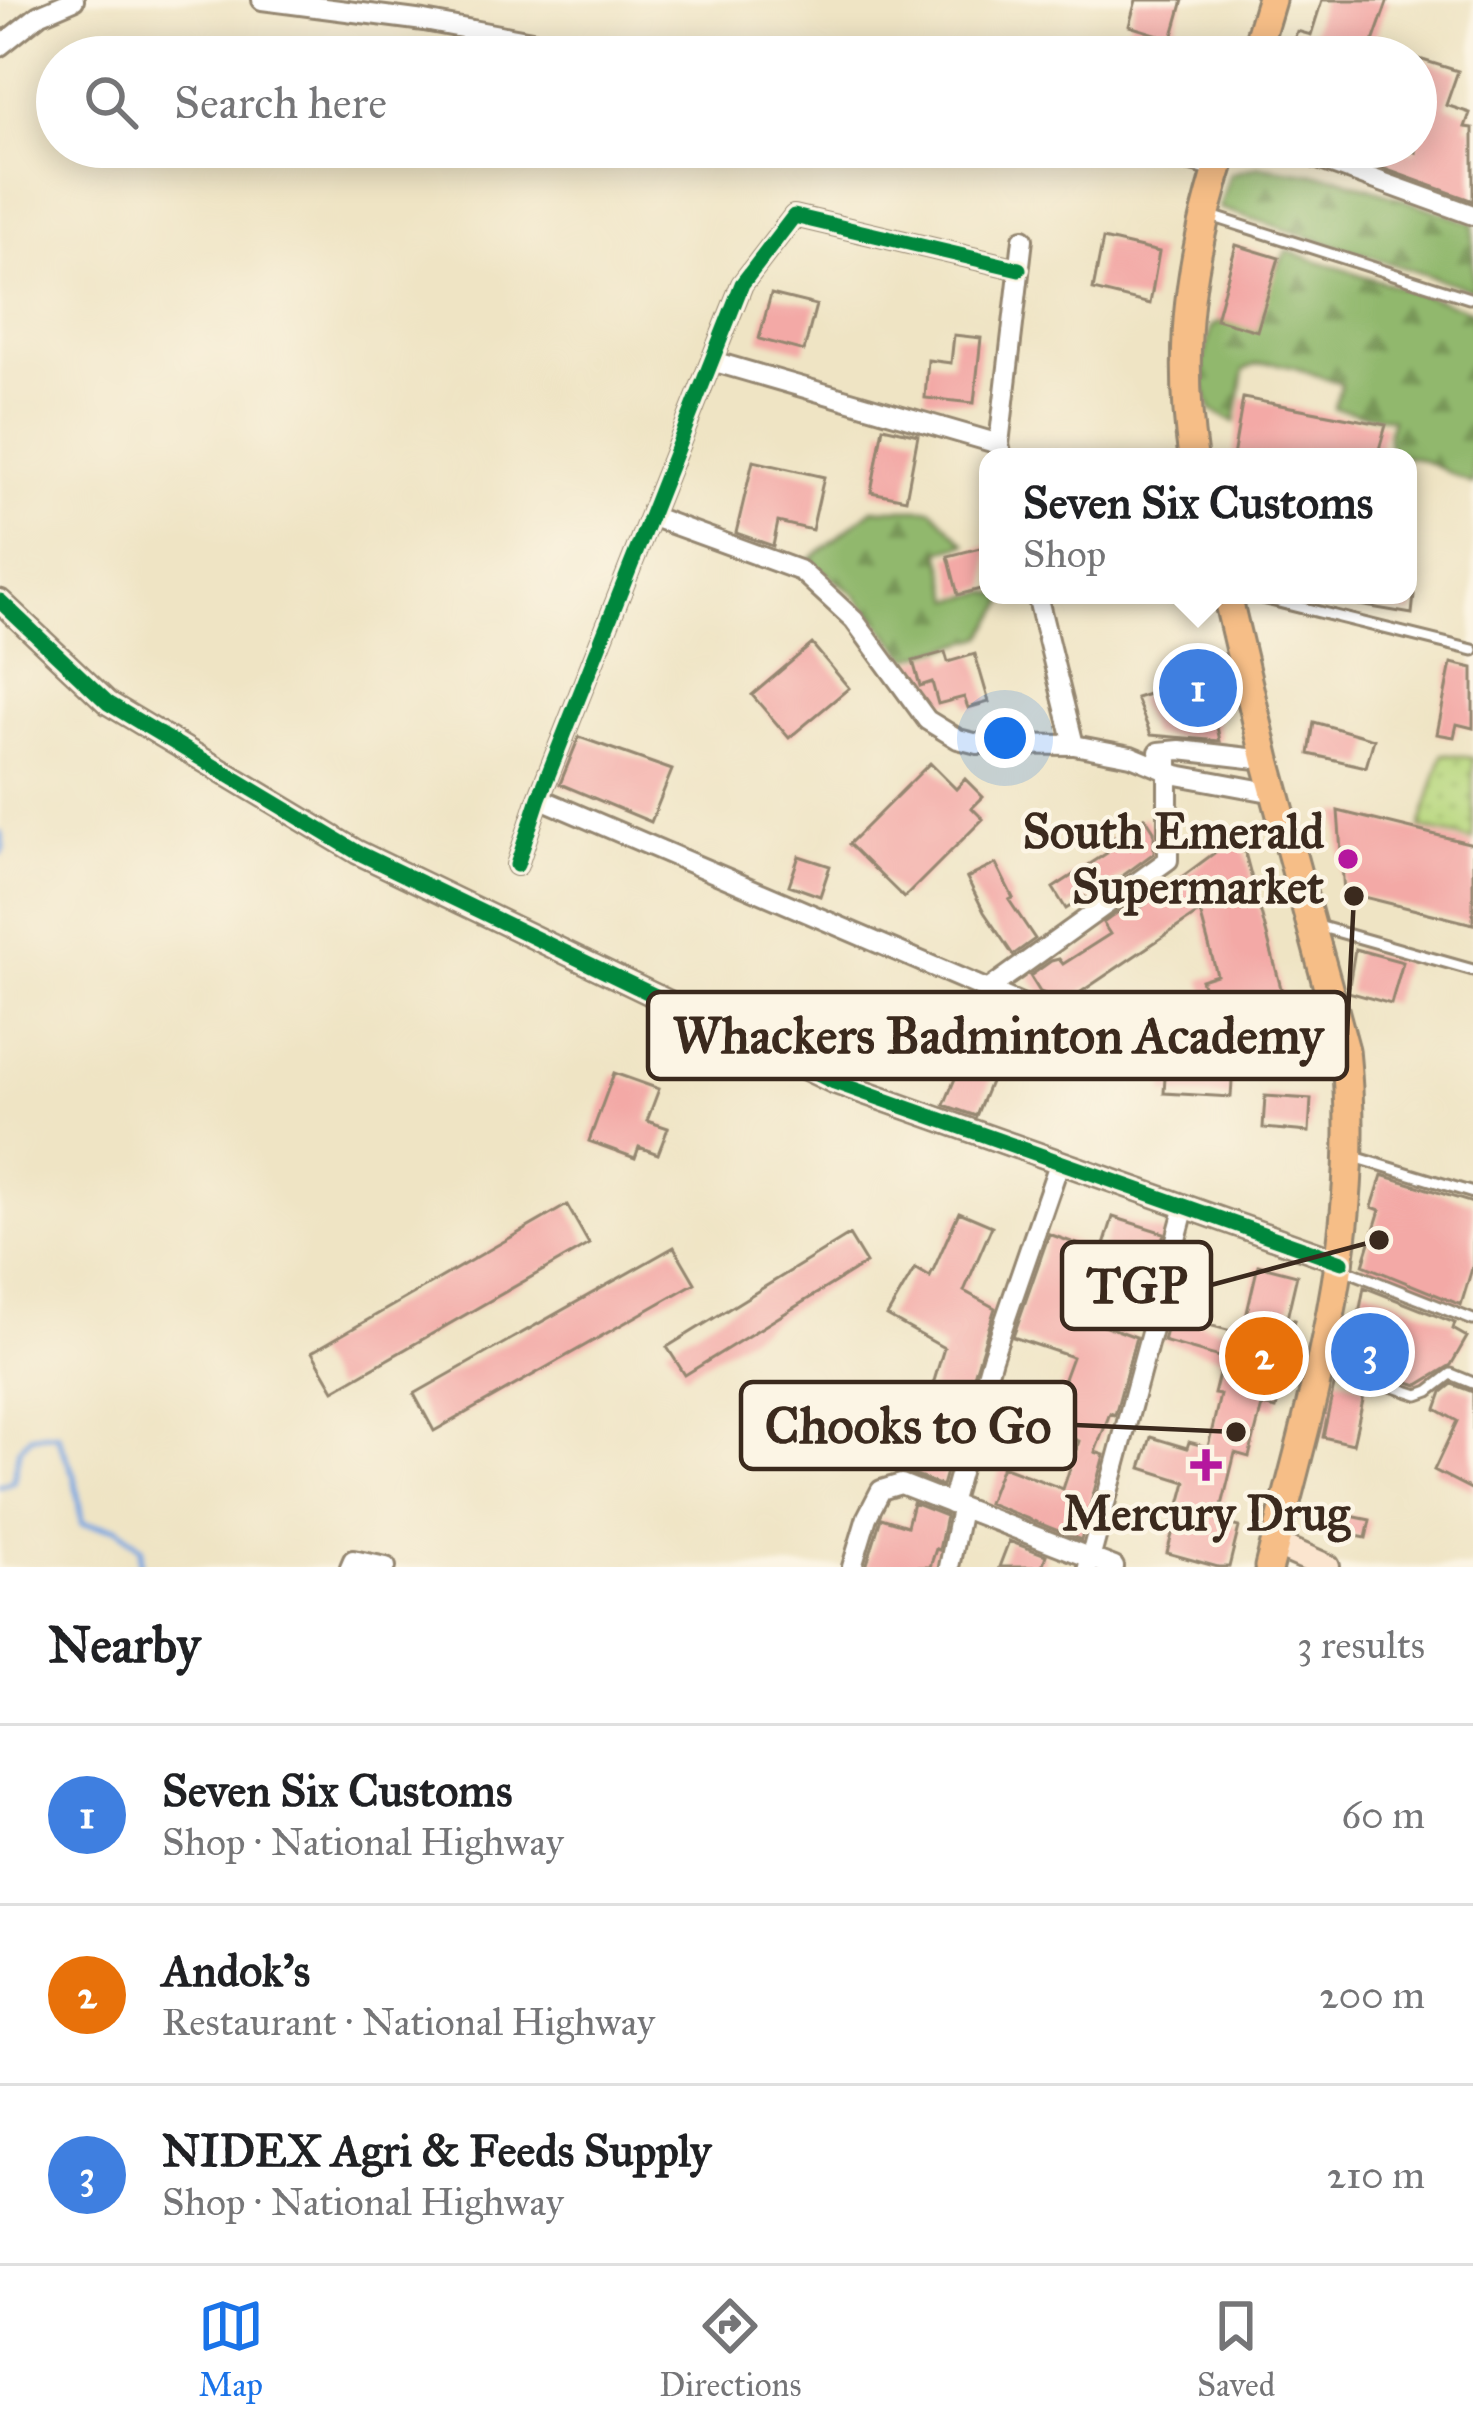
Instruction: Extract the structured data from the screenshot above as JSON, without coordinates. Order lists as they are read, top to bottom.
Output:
{
  "places": {
    "other": [
      "South Emerald Supermarket",
      "Whackers Badminton Academy",
      "TGP",
      "Chooks to Go"
    ],
    "health": ["Mercury Drug"]
  },
  "page": {
    "search": "Search here",
    "popup": ["Seven Six Customs", "Shop"],
    "pins": ["1", "3", "2"],
    "heading": ["Nearby", "3 results"],
    "list": [
      {
        "mark": "1",
        "name": "Seven Six Customs",
        "note": "Shop · National Highway",
        "value": "60 m"
      },
      {
        "mark": "2",
        "name": "Andok's",
        "note": "Restaurant · National Highway",
        "value": "200 m"
      },
      {
        "mark": "3",
        "name": "NIDEX Agri & Feeds Supply",
        "note": "Shop · National Highway",
        "value": "210 m"
      }
    ],
    "nav": ["Map", "Directions", "Saved"]
  }
}
